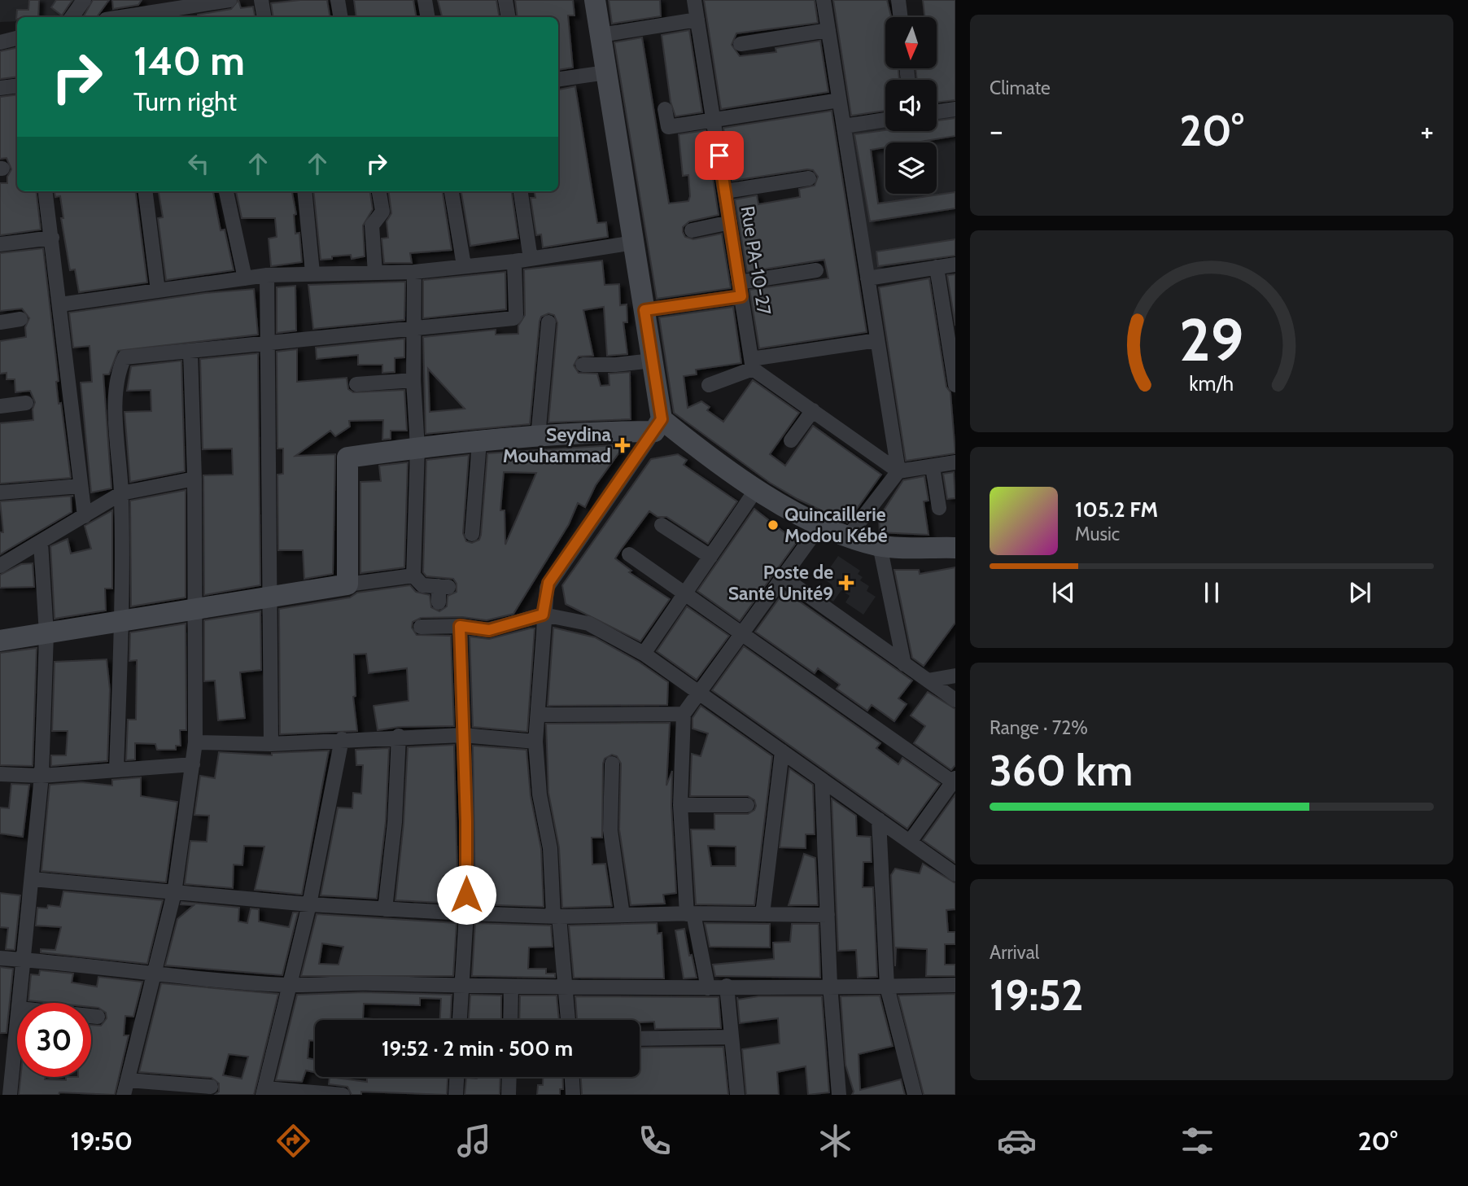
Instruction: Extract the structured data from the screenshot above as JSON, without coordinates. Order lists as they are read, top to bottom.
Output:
{
  "streets": {
    "street": ["Rue PA-10-27"]
  },
  "places": {
    "health": ["Seydina Mouhammad", "Poste de Santé Unité9"],
    "other": ["Quincaillerie Modou Kébé"]
  },
  "north": "bottom",
  "page": {
    "tile": [
      "Climate",
      ["Range · 72%", "360 km"],
      ["Arrival", "19:52"]
    ],
    "turn": ["140 m", "Turn right"],
    "heat": ["−", "20°", "+"],
    "song": ["105.2 FM", "Music"],
    "limit": "30",
    "trip": "19:52 · 2 min · 500 m",
    "tabs": ["19:50", "20°"],
    "gauge": ["29", "km/h"]
  }
}
